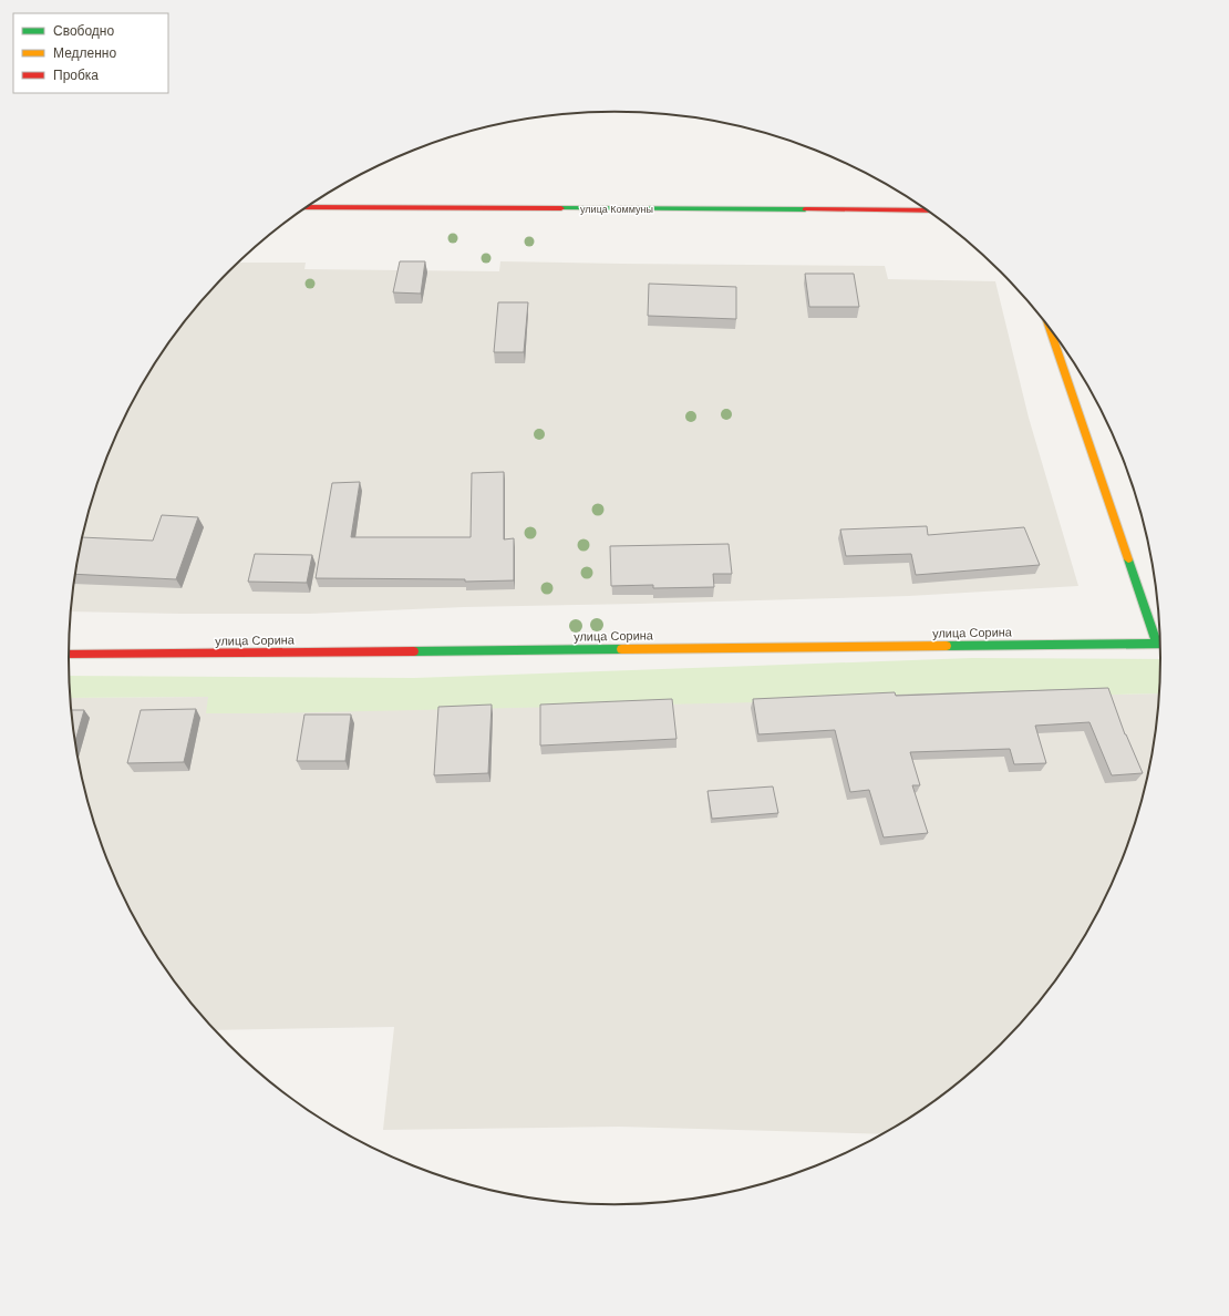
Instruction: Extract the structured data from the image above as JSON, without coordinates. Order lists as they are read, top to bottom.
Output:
{
  "streets": {
    "street": ["улица Коммуны", "улица Сорина"]
  },
  "legend": ["Свободно", "Медленно", "Пробка"]
}
